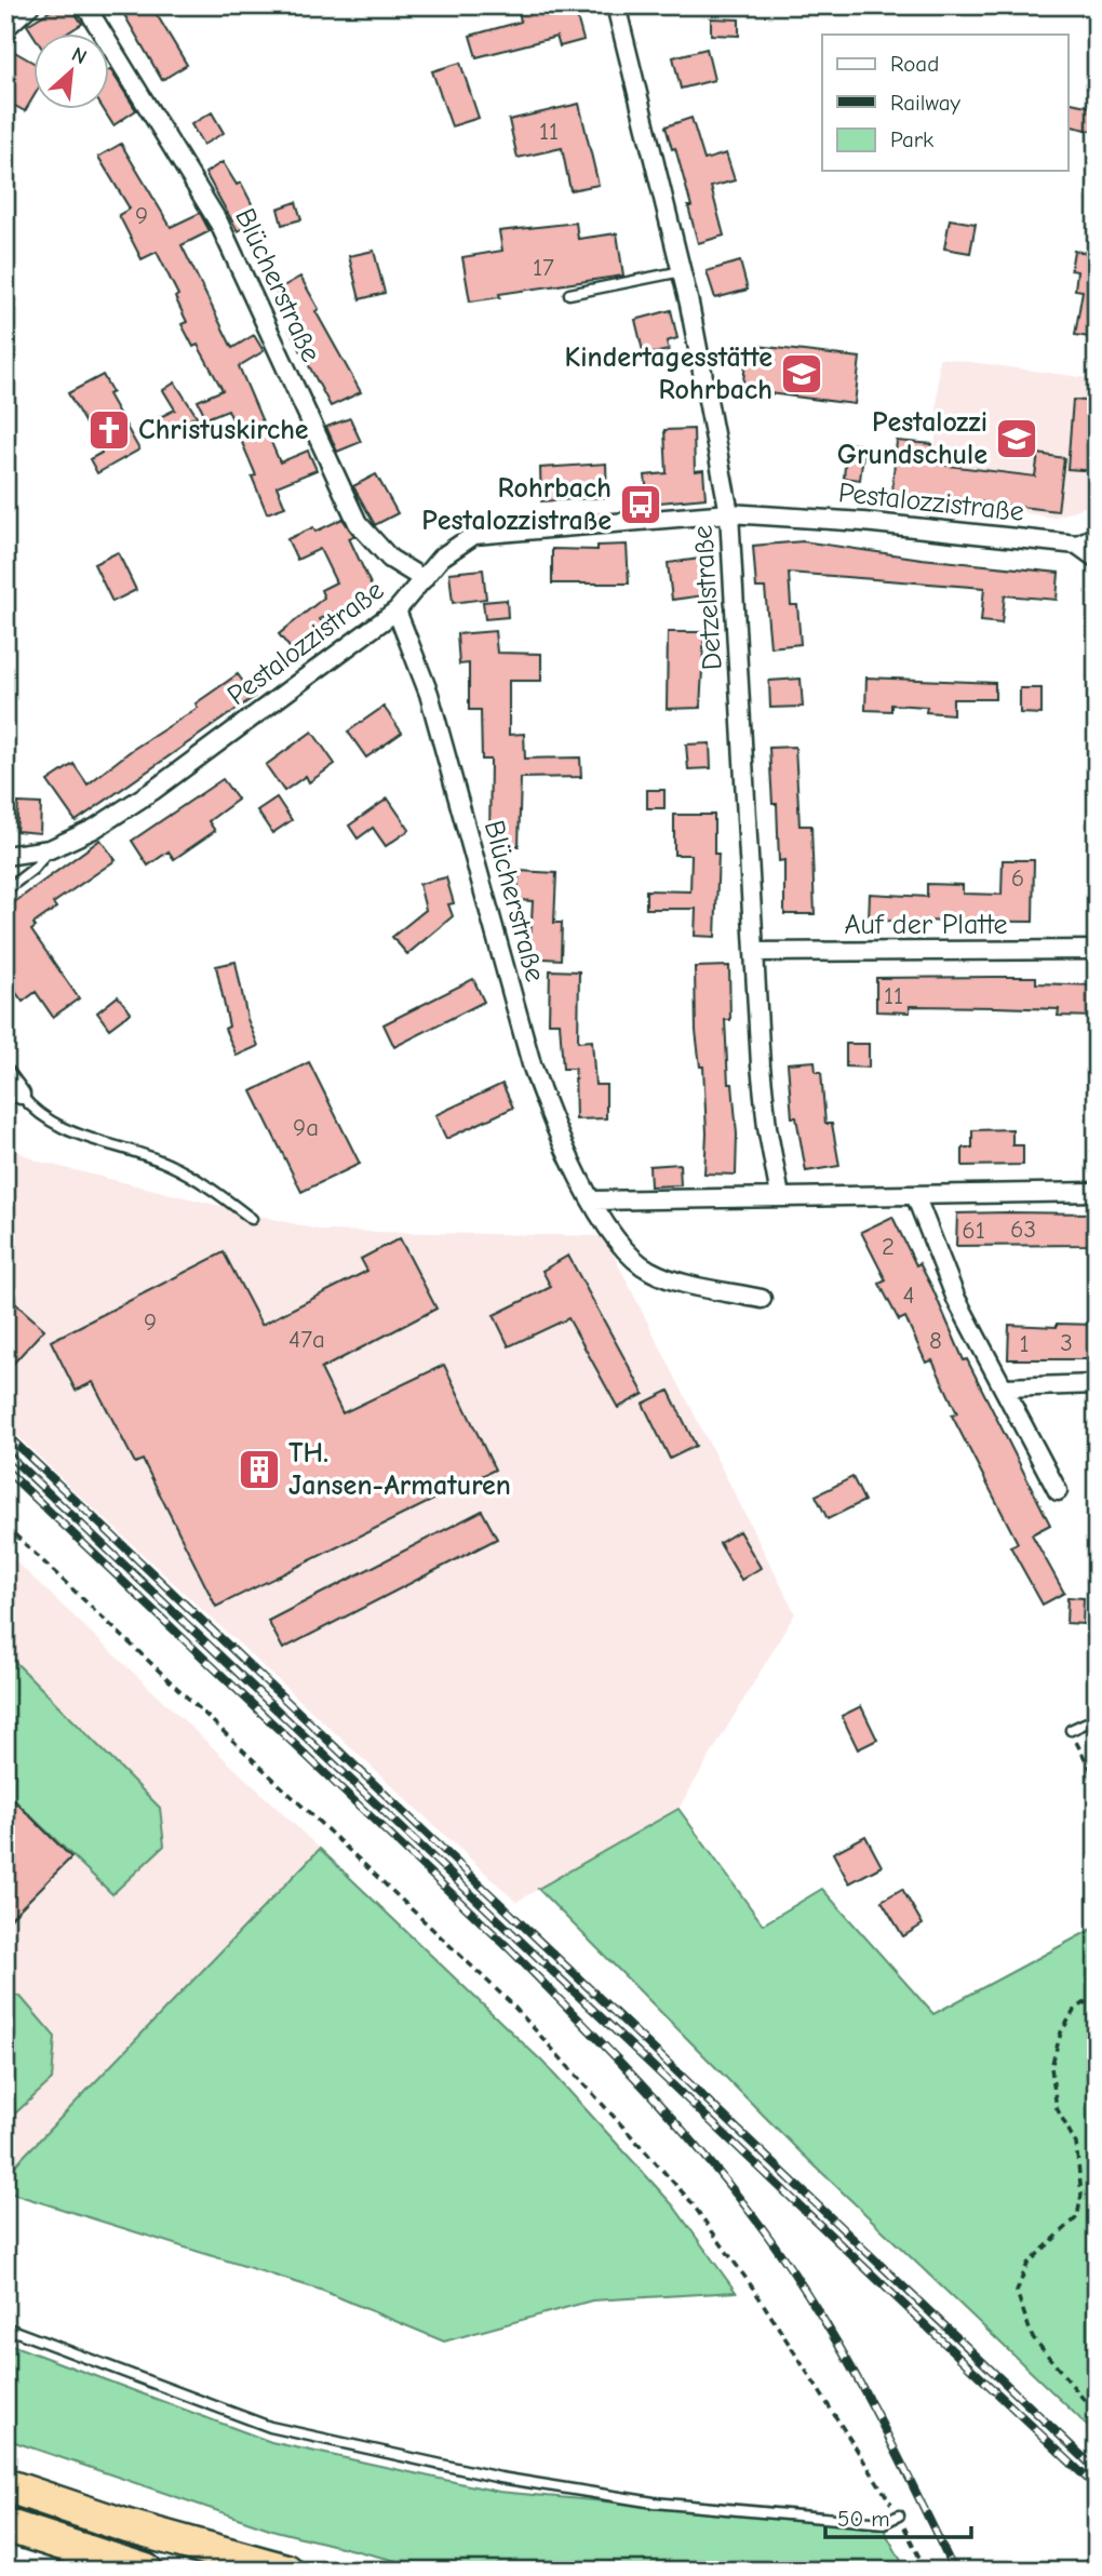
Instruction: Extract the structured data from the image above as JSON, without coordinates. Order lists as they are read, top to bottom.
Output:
{
  "streets": {
    "street": [
      "Blücherstraße",
      "Pestalozzistraße",
      "Detzelstraße",
      "Auf der Platte"
    ]
  },
  "crossings": [
    ["Blücherstraße", "Pestalozzistraße"],
    ["Pestalozzistraße", "Detzelstraße"],
    ["Detzelstraße", "Auf der Platte"]
  ],
  "places": {
    "school or university": ["Kindertagesstätte Rohrbach", "Pestalozzi Grundschule"],
    "church": ["Christuskirche"],
    "bus stop": ["Rohrbach Pestalozzistraße"],
    "building": ["TH. Jansen-Armaturen"]
  },
  "house_numbers": [
    "11",
    "9",
    "17",
    "6",
    "11",
    "9a",
    "63",
    "61",
    "2",
    "4",
    "9",
    "47a",
    "8",
    "3",
    "1"
  ],
  "legend": ["Road", "Railway", "Park"],
  "scale_bar": "50 m",
  "north": "top right"
}
